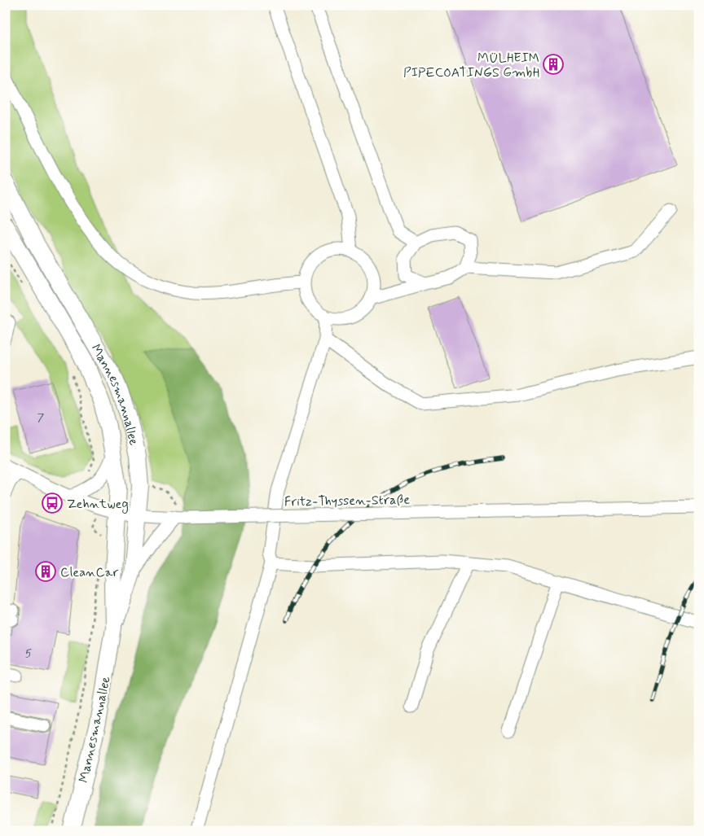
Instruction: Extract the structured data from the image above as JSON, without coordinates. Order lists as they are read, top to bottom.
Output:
{
  "streets": {
    "main road": ["Mannesmannallee"],
    "street": ["Fritz-Thyssen-Straße"]
  },
  "crossings": [
    ["Mannesmannallee", "Fritz-Thyssen-Straße"]
  ],
  "places": {
    "building": ["MÜLHEIM PIPECOATINGS GmbH", "CleanCar"],
    "bus stop": ["Zehntweg"]
  },
  "house_numbers": ["7", "5"]
}
